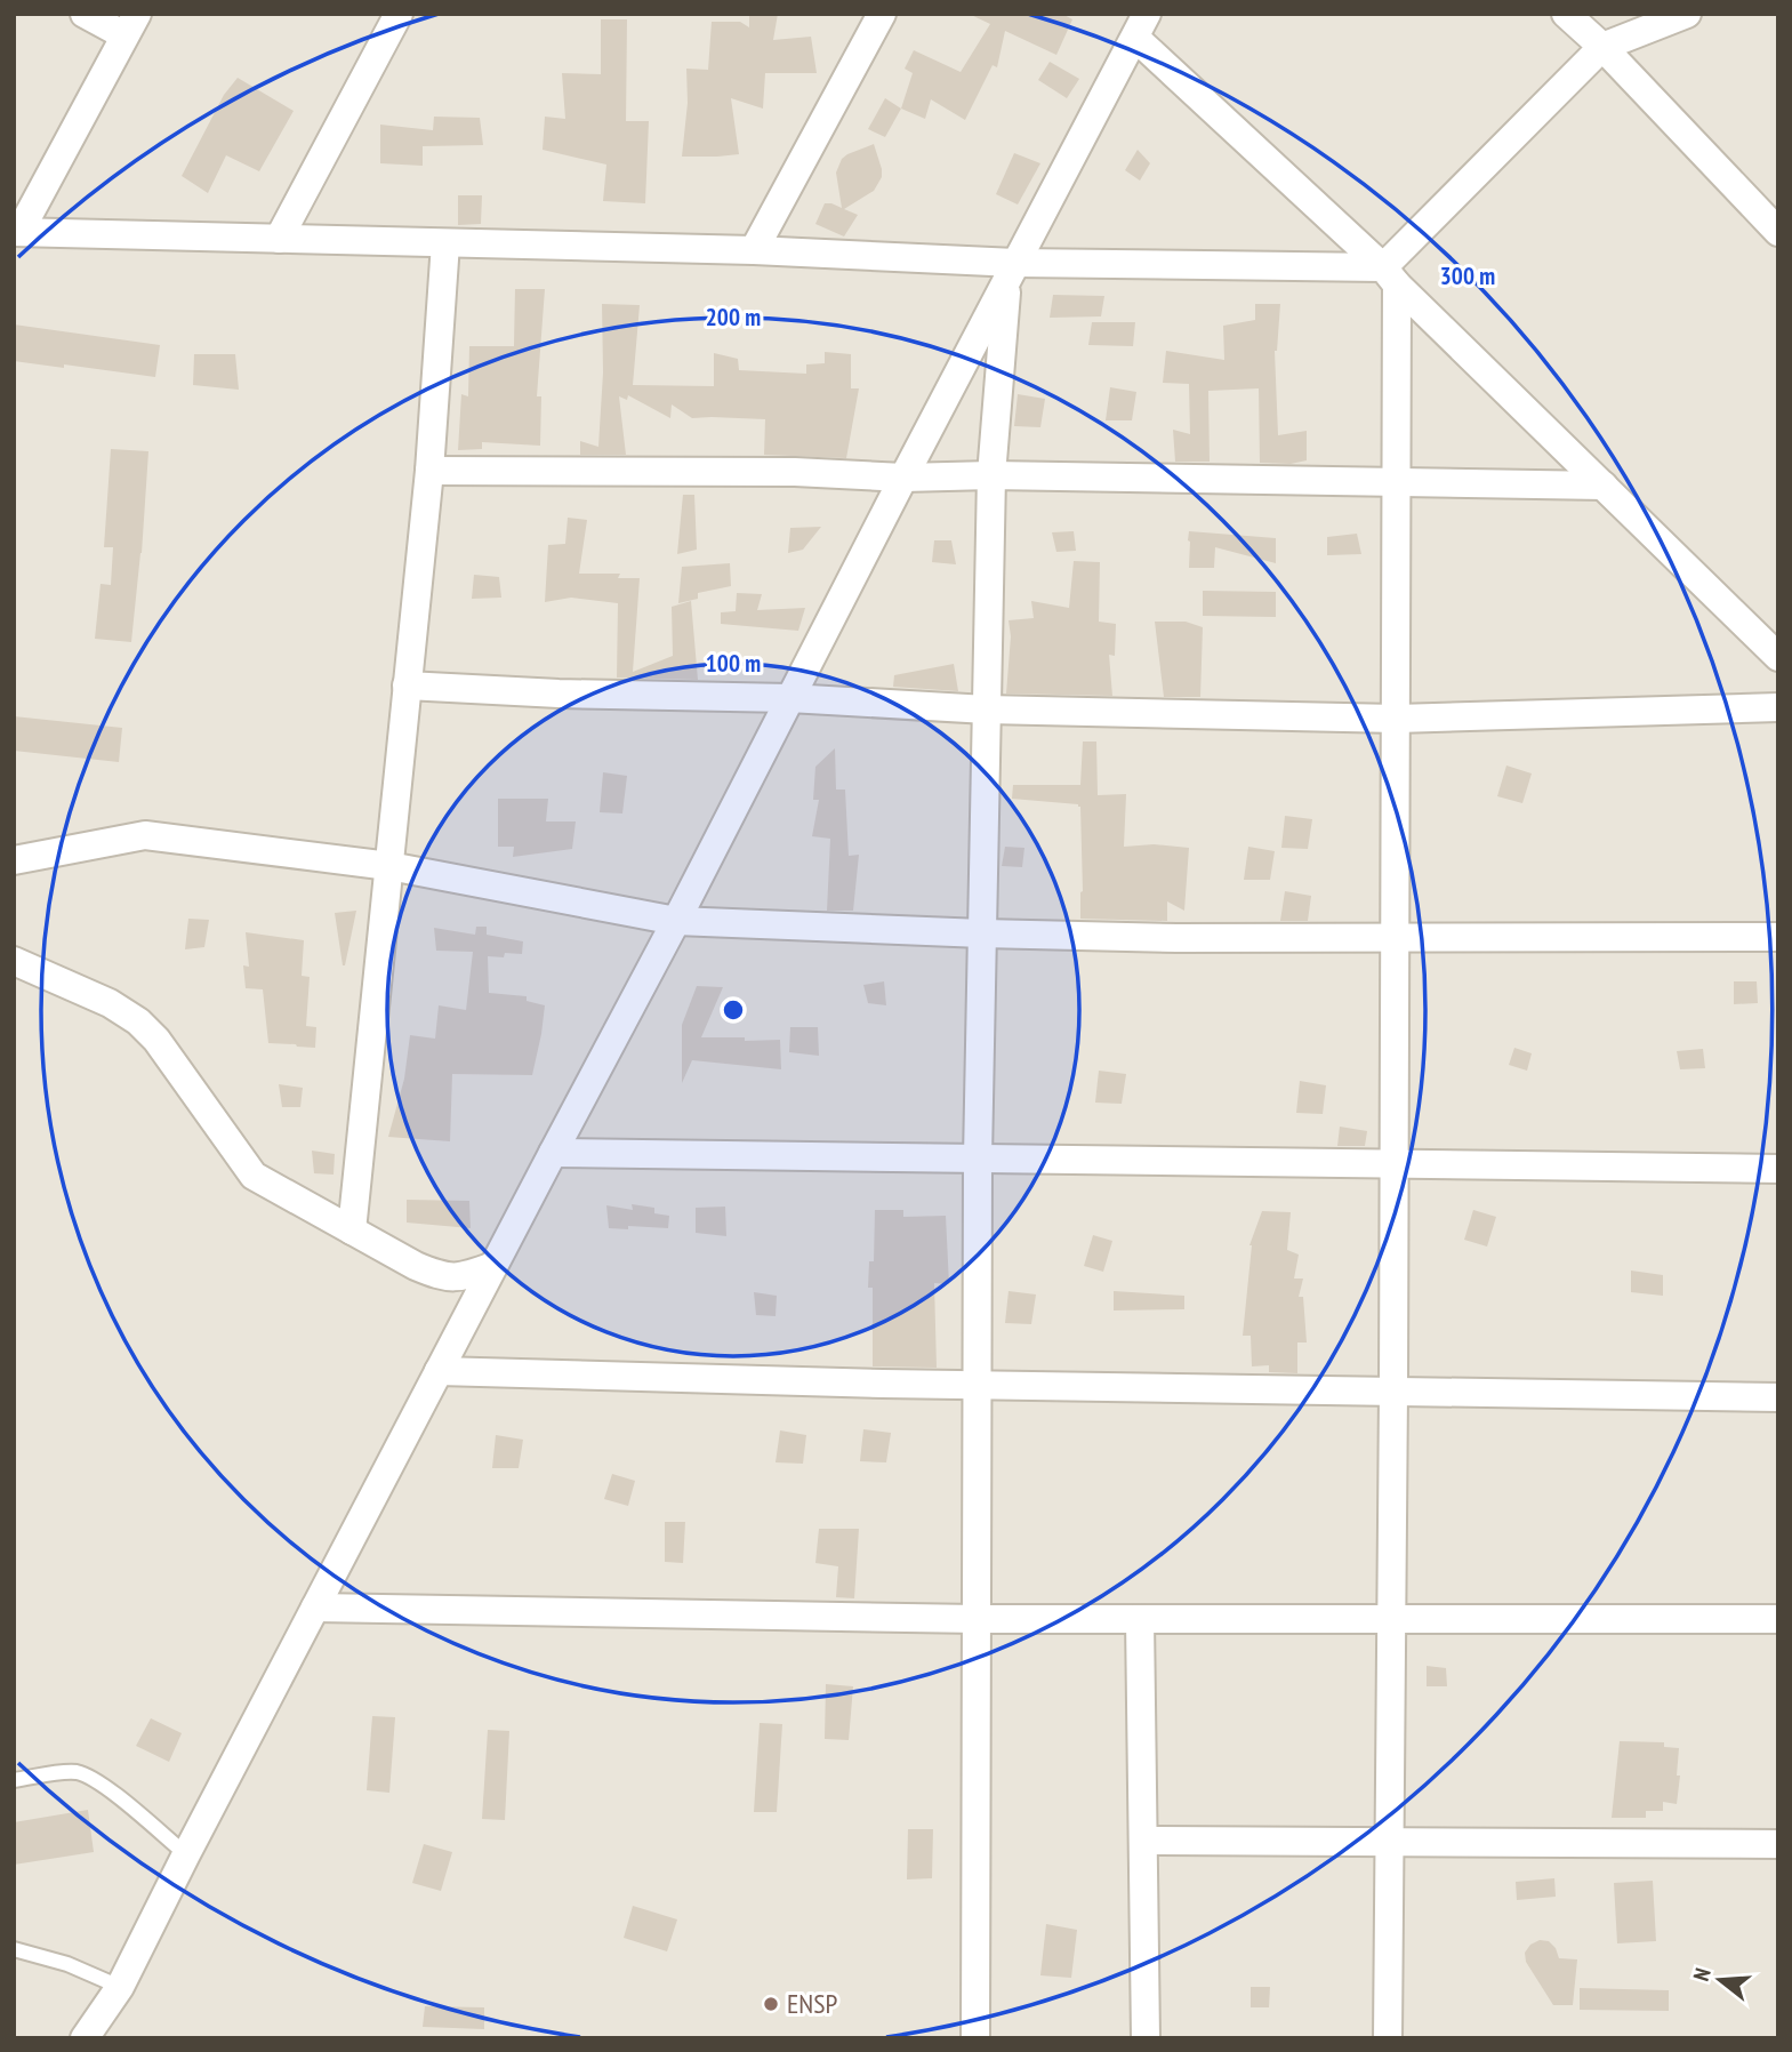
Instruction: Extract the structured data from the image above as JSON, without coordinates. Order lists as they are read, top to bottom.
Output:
{
  "places": ["ENSP"],
  "north": "left",
  "rings": ["300 m", "200 m", "100 m"]
}
